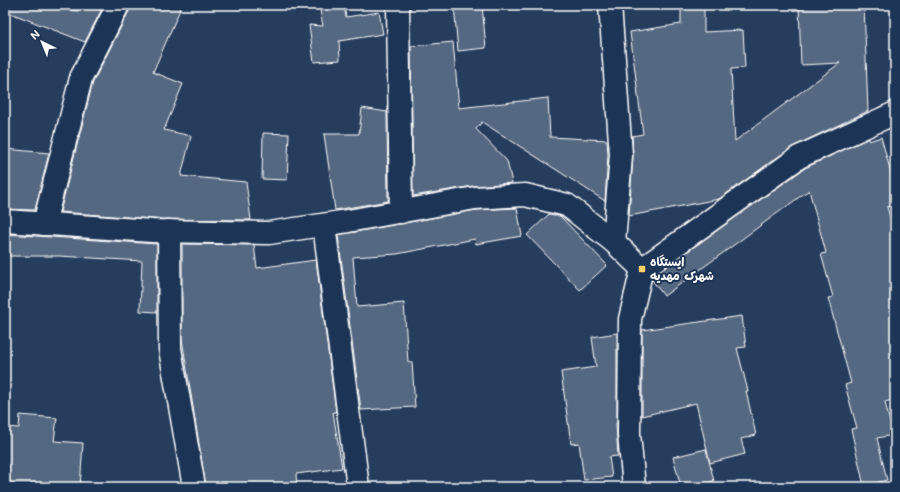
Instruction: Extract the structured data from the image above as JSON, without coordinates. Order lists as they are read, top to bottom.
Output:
{
  "places": {
    "transit": ["ایستگاه شهرک مهدیه"]
  },
  "north": "top left"
}
